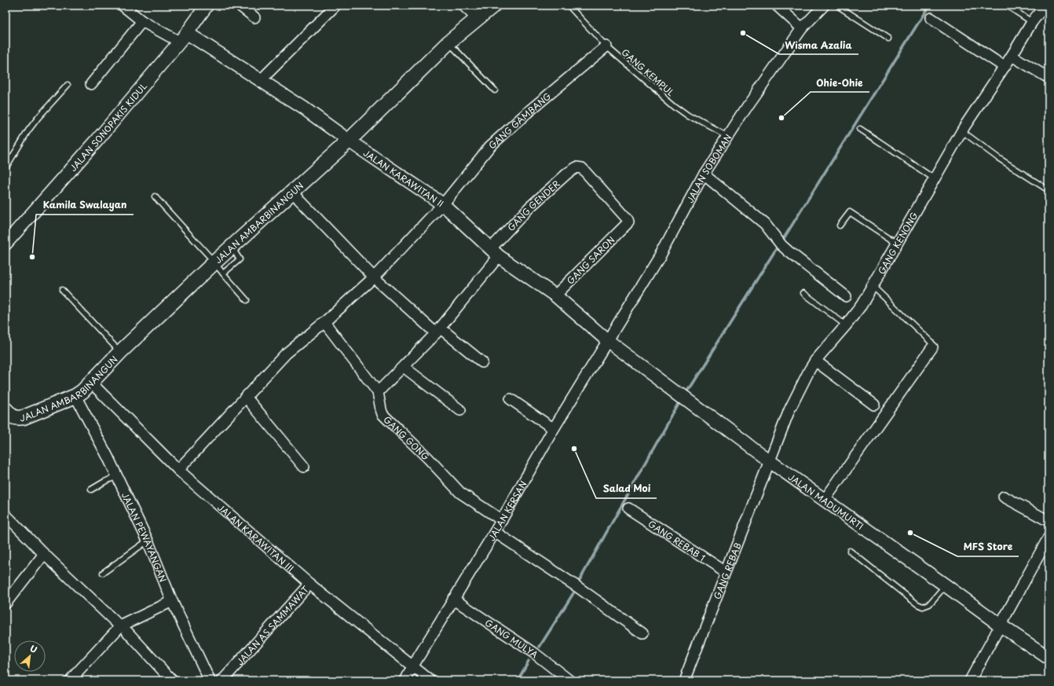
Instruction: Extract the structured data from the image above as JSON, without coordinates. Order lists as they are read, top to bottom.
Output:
{
  "streets": {
    "main road": ["JALAN AMBARBINANGUN"],
    "street": [
      "GANG GAMBANG",
      "JALAN SONOPAKIS KIDUL",
      "JALAN SOBOMAN",
      "JALAN KARAWITAN II",
      "GANG GENDER",
      "GANG KENONG",
      "GANG SARON",
      "GANG GONG",
      "JALAN MADUMURTI",
      "JALAN KERSAN",
      "JALAN KARAWITAN III",
      "JALAN PEWAYANGAN",
      "GANG REBAB 1",
      "GANG REBAB",
      "JALAN AS SAMMAWAT",
      "GANG MULYA"
    ],
    "lane": ["GANG KEMPUL"]
  },
  "crossings": [
    ["GANG KEMPUL", "GANG GAMBANG"],
    ["GANG KEMPUL", "JALAN SOBOMAN"],
    ["GANG GAMBANG", "JALAN KARAWITAN II"],
    ["GANG GAMBANG", "GANG GONG"],
    ["GANG GAMBANG", "JALAN KARAWITAN III"],
    ["JALAN SONOPAKIS KIDUL", "JALAN KARAWITAN II"],
    ["JALAN SOBOMAN", "JALAN KARAWITAN II"],
    ["JALAN SOBOMAN", "JALAN MADUMURTI"],
    ["JALAN SOBOMAN", "JALAN KERSAN"],
    ["JALAN KARAWITAN II", "GANG GENDER"],
    ["JALAN KARAWITAN II", "JALAN AMBARBINANGUN"],
    ["JALAN KARAWITAN II", "GANG SARON"],
    ["JALAN KARAWITAN II", "JALAN MADUMURTI"],
    ["JALAN KARAWITAN II", "JALAN KERSAN"],
    ["GANG GENDER", "GANG SARON"],
    ["GANG GENDER", "GANG GONG"],
    ["JALAN AMBARBINANGUN", "JALAN KARAWITAN III"],
    ["JALAN AMBARBINANGUN", "JALAN PEWAYANGAN"],
    ["GANG KENONG", "JALAN MADUMURTI"],
    ["GANG KENONG", "GANG REBAB"],
    ["GANG GONG", "JALAN KERSAN"],
    ["JALAN MADUMURTI", "JALAN KERSAN"],
    ["JALAN MADUMURTI", "GANG REBAB"],
    ["JALAN KERSAN", "JALAN KARAWITAN III"],
    ["JALAN KERSAN", "GANG MULYA"],
    ["JALAN KARAWITAN III", "JALAN AS SAMMAWAT"],
    ["GANG REBAB 1", "GANG REBAB"]
  ],
  "places": [
    "Wisma Azalia",
    "Ohie-Ohie",
    "Kamila Swalayan",
    "Salad Moi",
    "MFS Store"
  ],
  "north": "top right"
}
